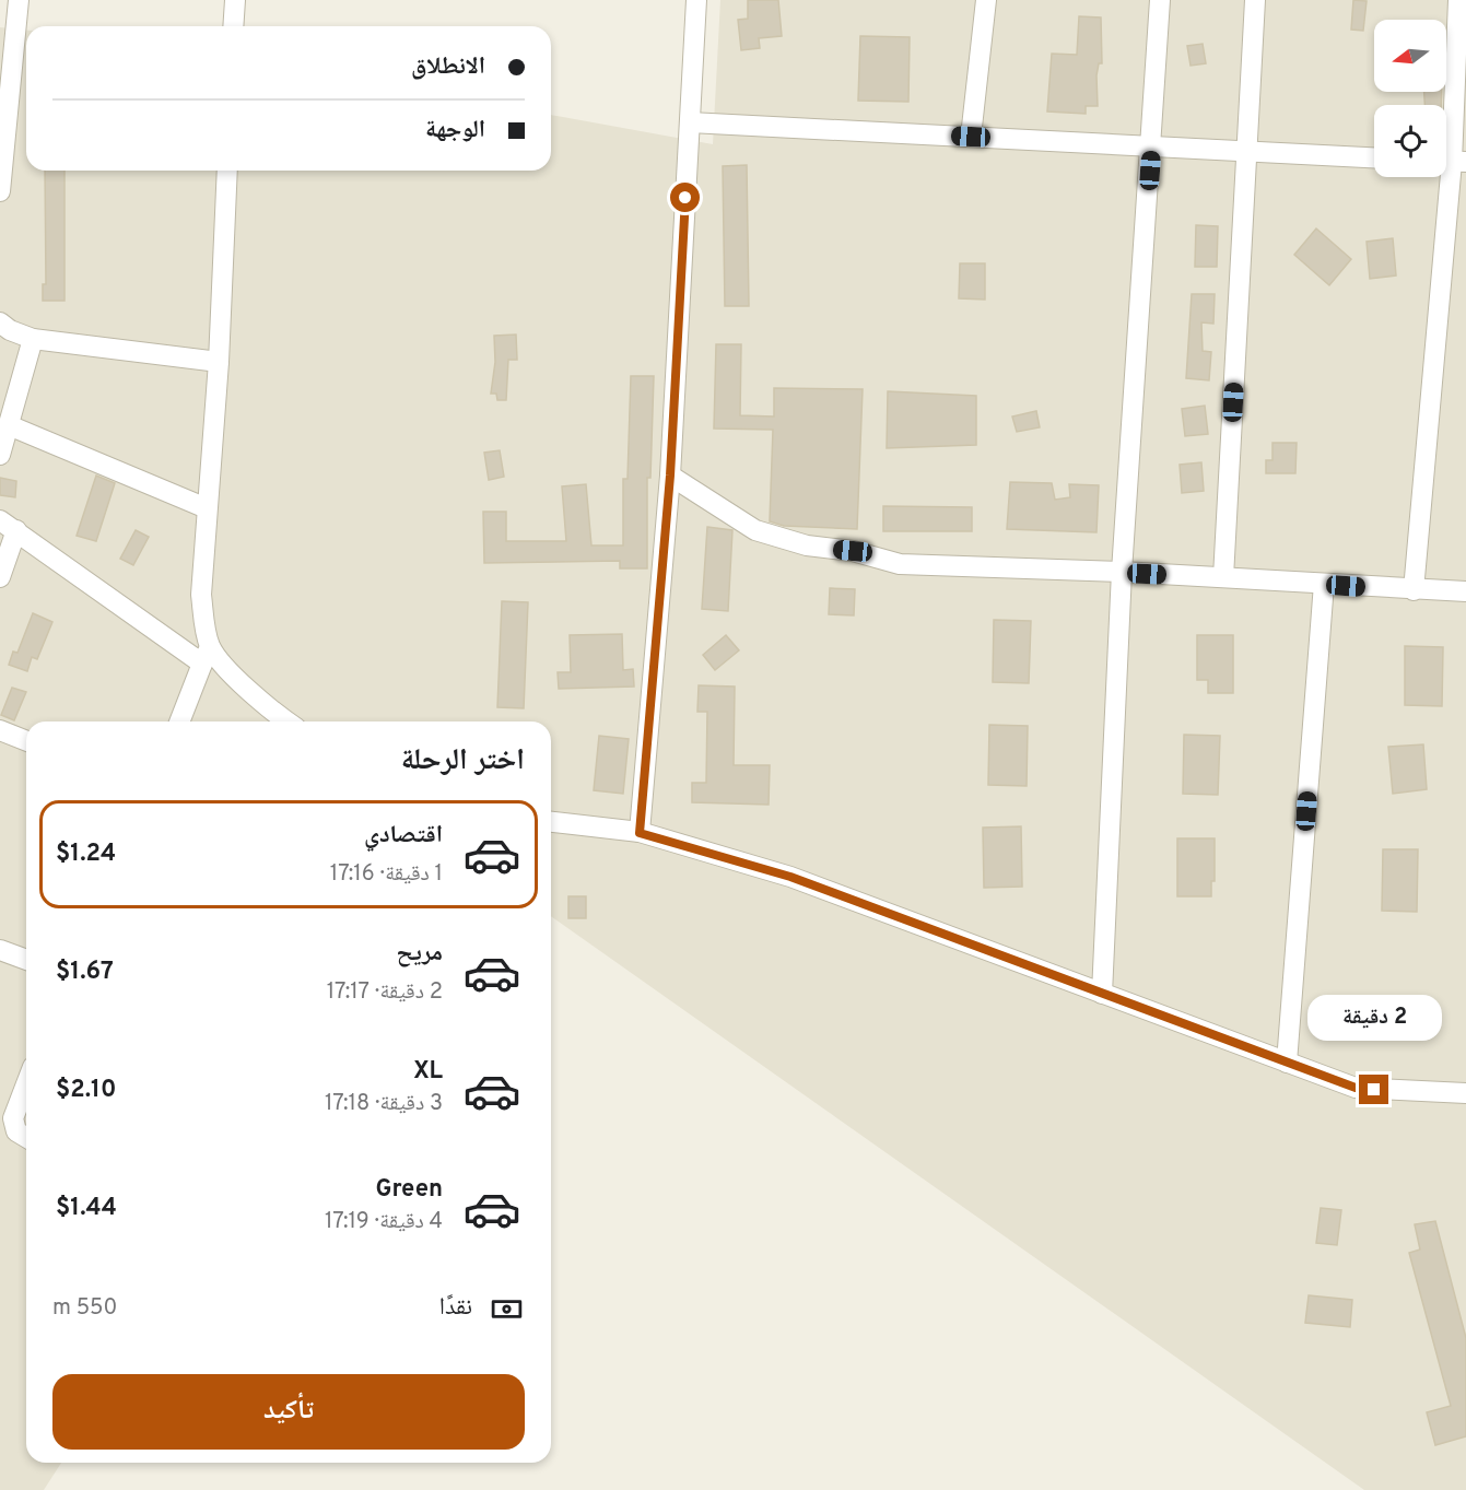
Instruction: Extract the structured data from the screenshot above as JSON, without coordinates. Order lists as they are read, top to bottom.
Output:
{
  "north": "left",
  "page": {
    "banner": ["الانطلاق", "الوجهة"],
    "heading": "اختر الرحلة",
    "list": [
      {
        "name": "اقتصادي",
        "note": "1 دقيقة · 17:16",
        "value": "$1.24"
      },
      {
        "name": "مريح",
        "note": "2 دقيقة · 17:17",
        "value": "$1.67"
      },
      {
        "name": "XL",
        "note": "3 دقيقة · 17:18",
        "value": "$2.10"
      },
      {
        "name": "Green",
        "note": "4 دقيقة · 17:19",
        "value": "$1.44"
      }
    ],
    "bubble": "2 دقيقة",
    "pay": ["نقدًا", "550 m"],
    "buttons": "تأكيد"
  }
}
